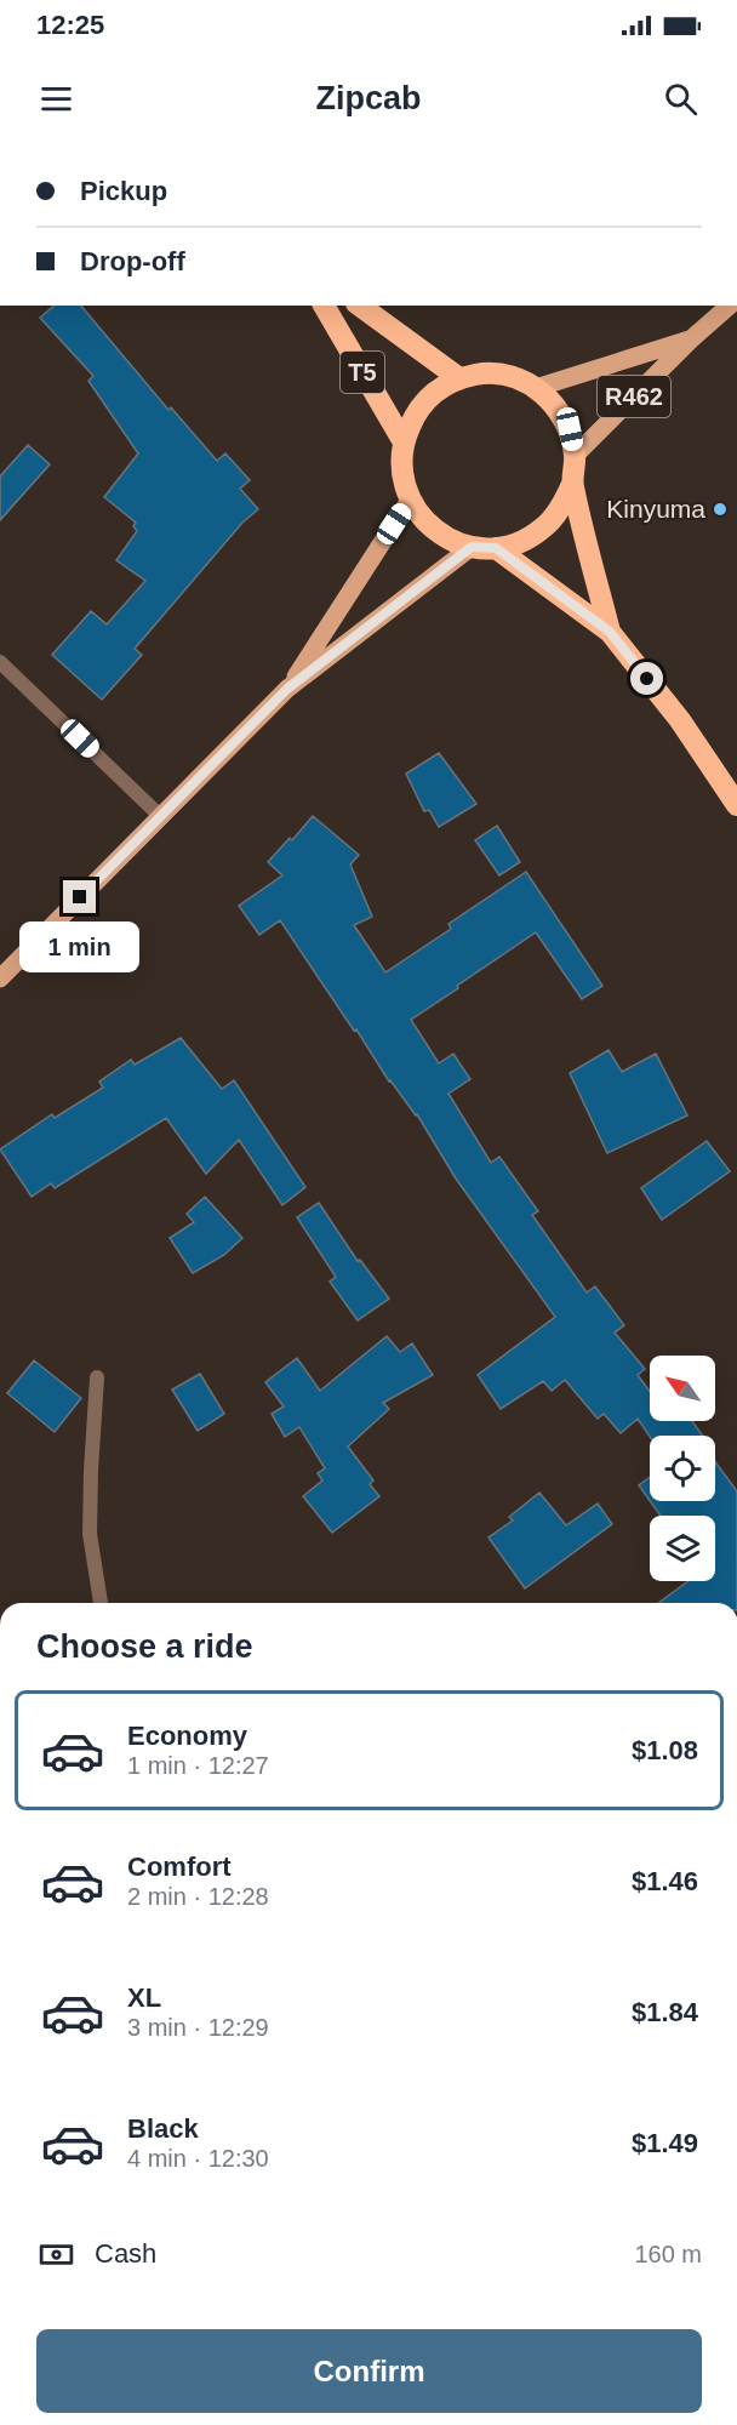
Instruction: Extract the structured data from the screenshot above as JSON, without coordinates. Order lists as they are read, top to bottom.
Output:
{
  "streets": {
    "highway": ["T5"],
    "main road": ["R462"]
  },
  "crossings": [
    ["T5", "R462"]
  ],
  "places": ["Kinyuma"],
  "north": "top left",
  "page": {
    "status": "12:25",
    "header": "Zipcab",
    "banner": ["Pickup", "Drop-off"],
    "bubble": "1 min",
    "heading": "Choose a ride",
    "list": [
      {
        "name": "Economy",
        "note": "1 min · 12:27",
        "value": "$1.08"
      },
      {
        "name": "Comfort",
        "note": "2 min · 12:28",
        "value": "$1.46"
      },
      {
        "name": "XL",
        "note": "3 min · 12:29",
        "value": "$1.84"
      },
      {
        "name": "Black",
        "note": "4 min · 12:30",
        "value": "$1.49"
      }
    ],
    "pay": ["Cash", "160 m"],
    "buttons": "Confirm"
  }
}
